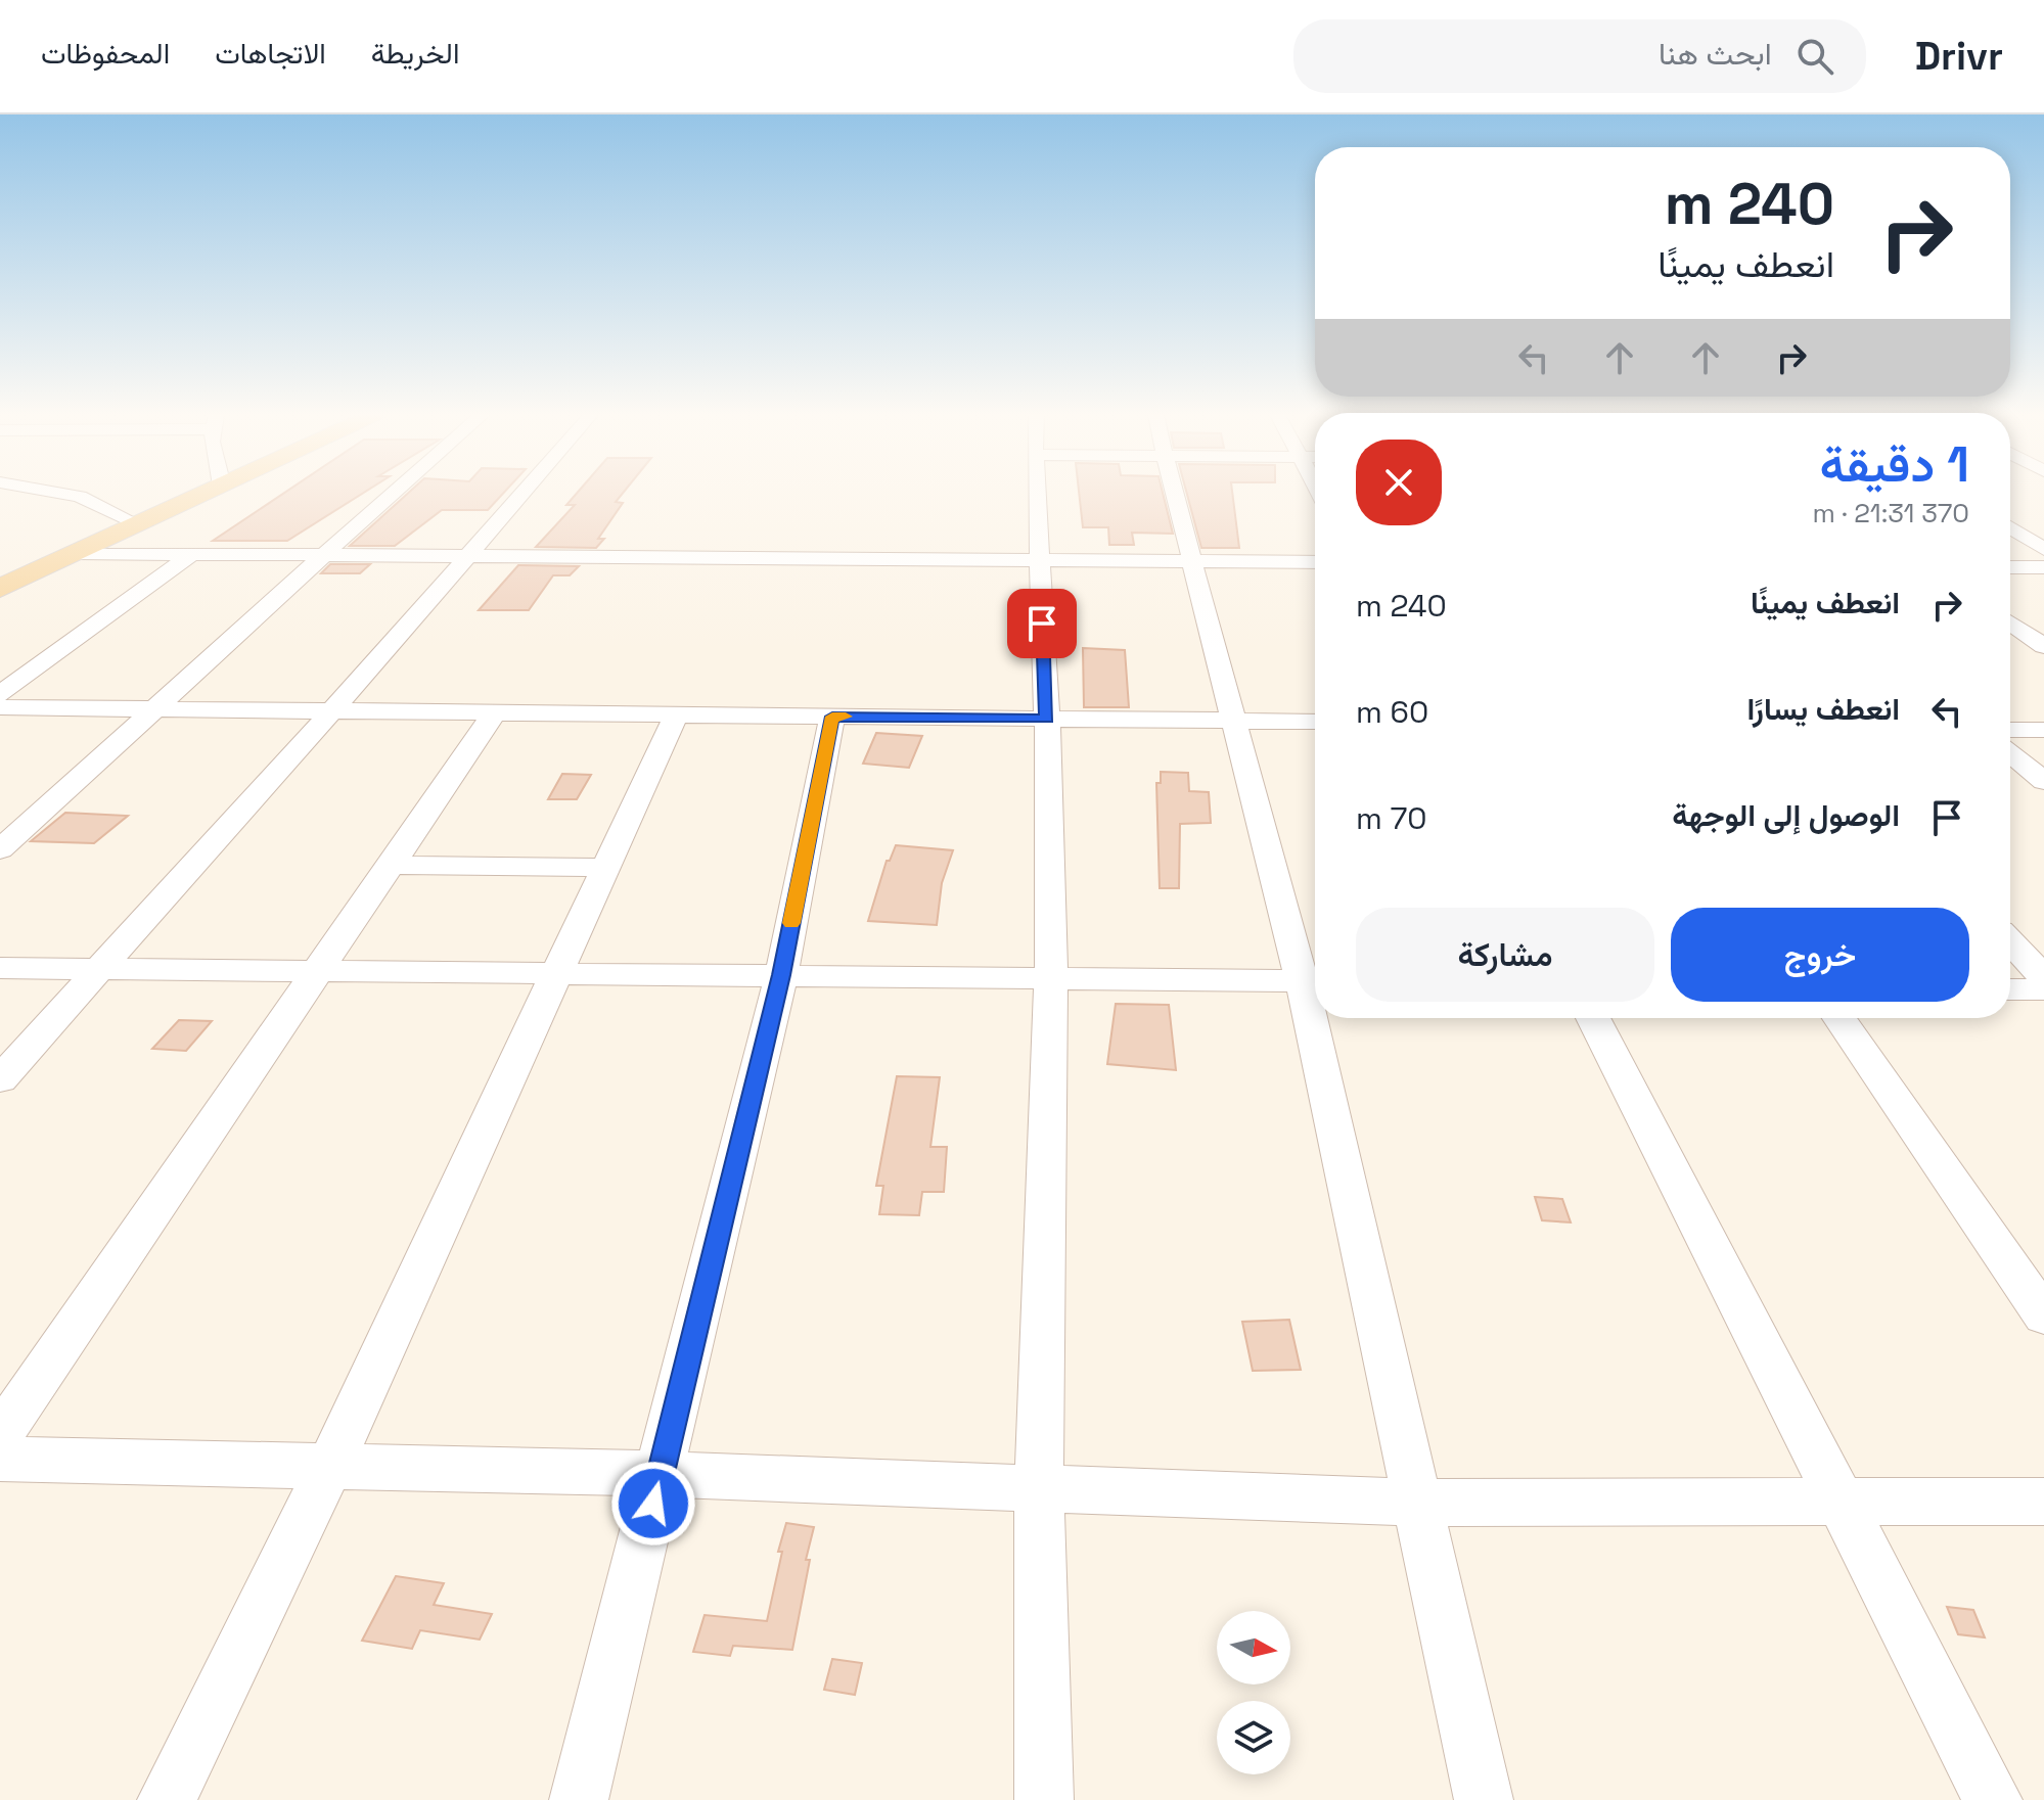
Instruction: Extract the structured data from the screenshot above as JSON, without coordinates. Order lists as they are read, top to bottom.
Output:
{
  "north": "right",
  "page": {
    "header": "Drivr",
    "search": "ابحث هنا",
    "nav": ["الخريطة", "الاتجاهات", "المحفوظات"],
    "turn": ["240 m", "انعطف يمينًا"],
    "heading": ["1 دقيقة", "370 m · 21:31"],
    "list": [
      {
        "name": "انعطف يمينًا",
        "value": "240 m"
      },
      {
        "name": "انعطف يسارًا",
        "value": "60 m"
      },
      {
        "name": "الوصول إلى الوجهة",
        "value": "70 m"
      }
    ],
    "buttons": ["خروج", "مشاركة"]
  }
}
